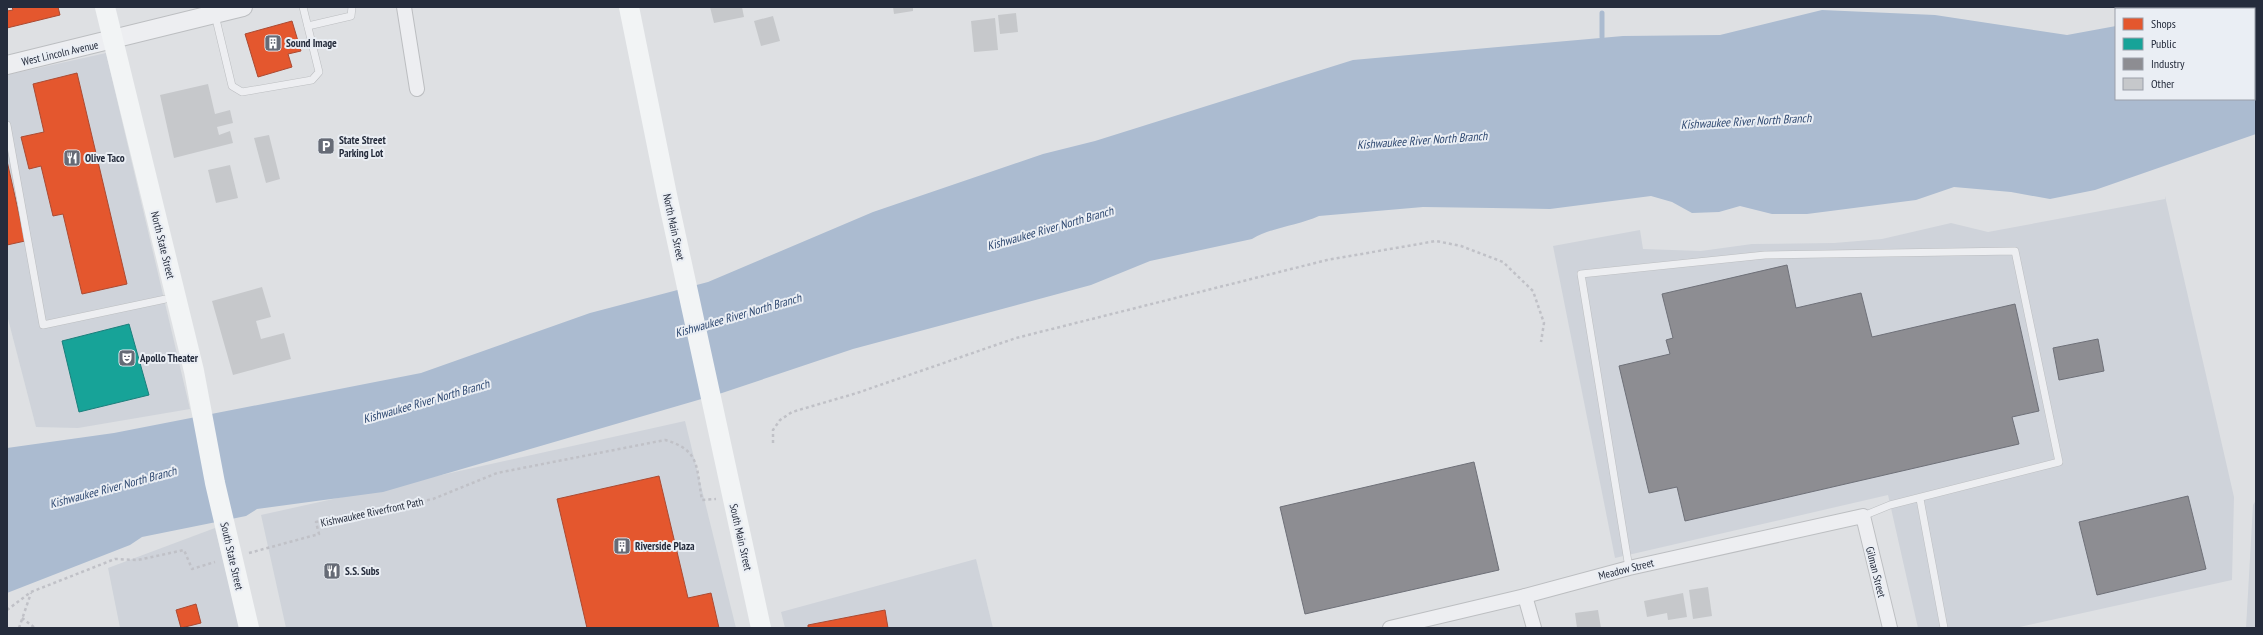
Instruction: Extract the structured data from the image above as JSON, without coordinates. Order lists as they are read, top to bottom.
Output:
{
  "streets": {
    "main road": [
      "North Main Street",
      "North State Street",
      "South Main Street",
      "South State Street"
    ],
    "street": ["West Lincoln Avenue", "Meadow Street", "Gilman Street"],
    "path": ["Kishwaukee Riverfront Path"]
  },
  "crossings": [
    ["West Lincoln Avenue", "North State Street"],
    ["North Main Street", "South Main Street"],
    ["North State Street", "South State Street"],
    ["Kishwaukee Riverfront Path", "South Main Street"],
    ["Kishwaukee Riverfront Path", "South State Street"],
    ["Meadow Street", "Gilman Street"]
  ],
  "water": ["Kishwaukee River North Branch"],
  "places": {
    "building": ["Sound Image", "Riverside Plaza"],
    "parking": ["State Street Parking Lot"],
    "restaurant": ["Olive Taco", "S.S. Subs"],
    "theatre": ["Apollo Theater"]
  },
  "legend": [
    "Shops",
    "Public",
    "Industry",
    "Other"
  ]
}
